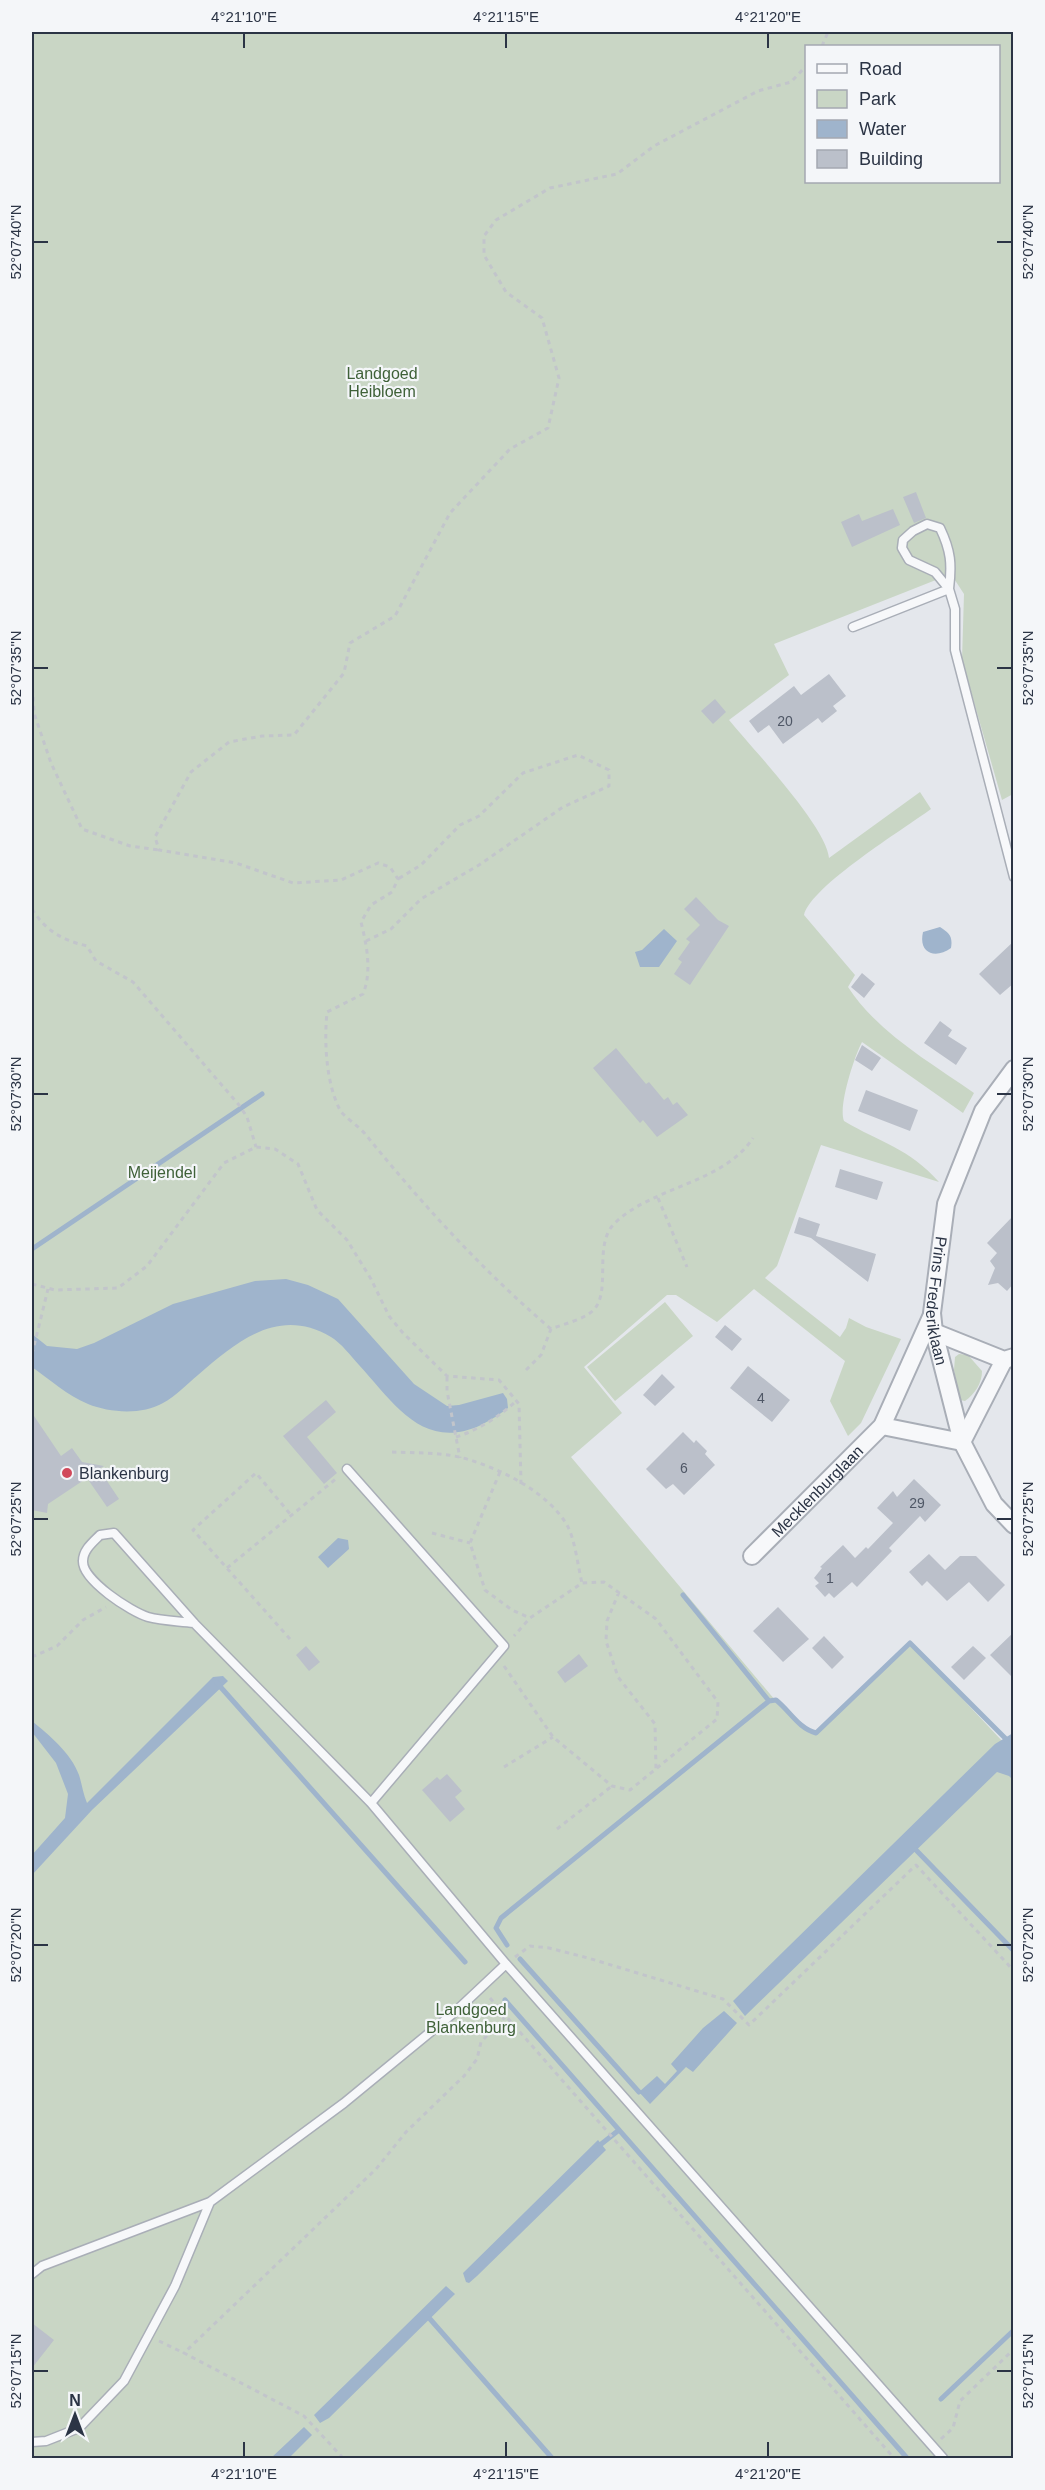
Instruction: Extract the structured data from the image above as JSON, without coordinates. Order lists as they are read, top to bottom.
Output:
{
  "streets": {
    "street": ["Prins Frederiklaan", "Mecklenburglaan"]
  },
  "crossings": [
    ["Prins Frederiklaan", "Mecklenburglaan"]
  ],
  "parks": ["Landgoed Heibloem", "Meijendel", "Landgoed Blankenburg"],
  "places": ["Blankenburg"],
  "house_numbers": [
    "20",
    "4",
    "6",
    "29",
    "1"
  ],
  "legend": [
    "Road",
    "Park",
    "Water",
    "Building"
  ],
  "north": "top",
  "coordinates": [
    "4°21'10\"E",
    "4°21'15\"E",
    "4°21'20\"E",
    "52°07'40\"N",
    "52°07'35\"N",
    "52°07'30\"N",
    "52°07'25\"N",
    "52°07'20\"N",
    "52°07'15\"N"
  ]
}
